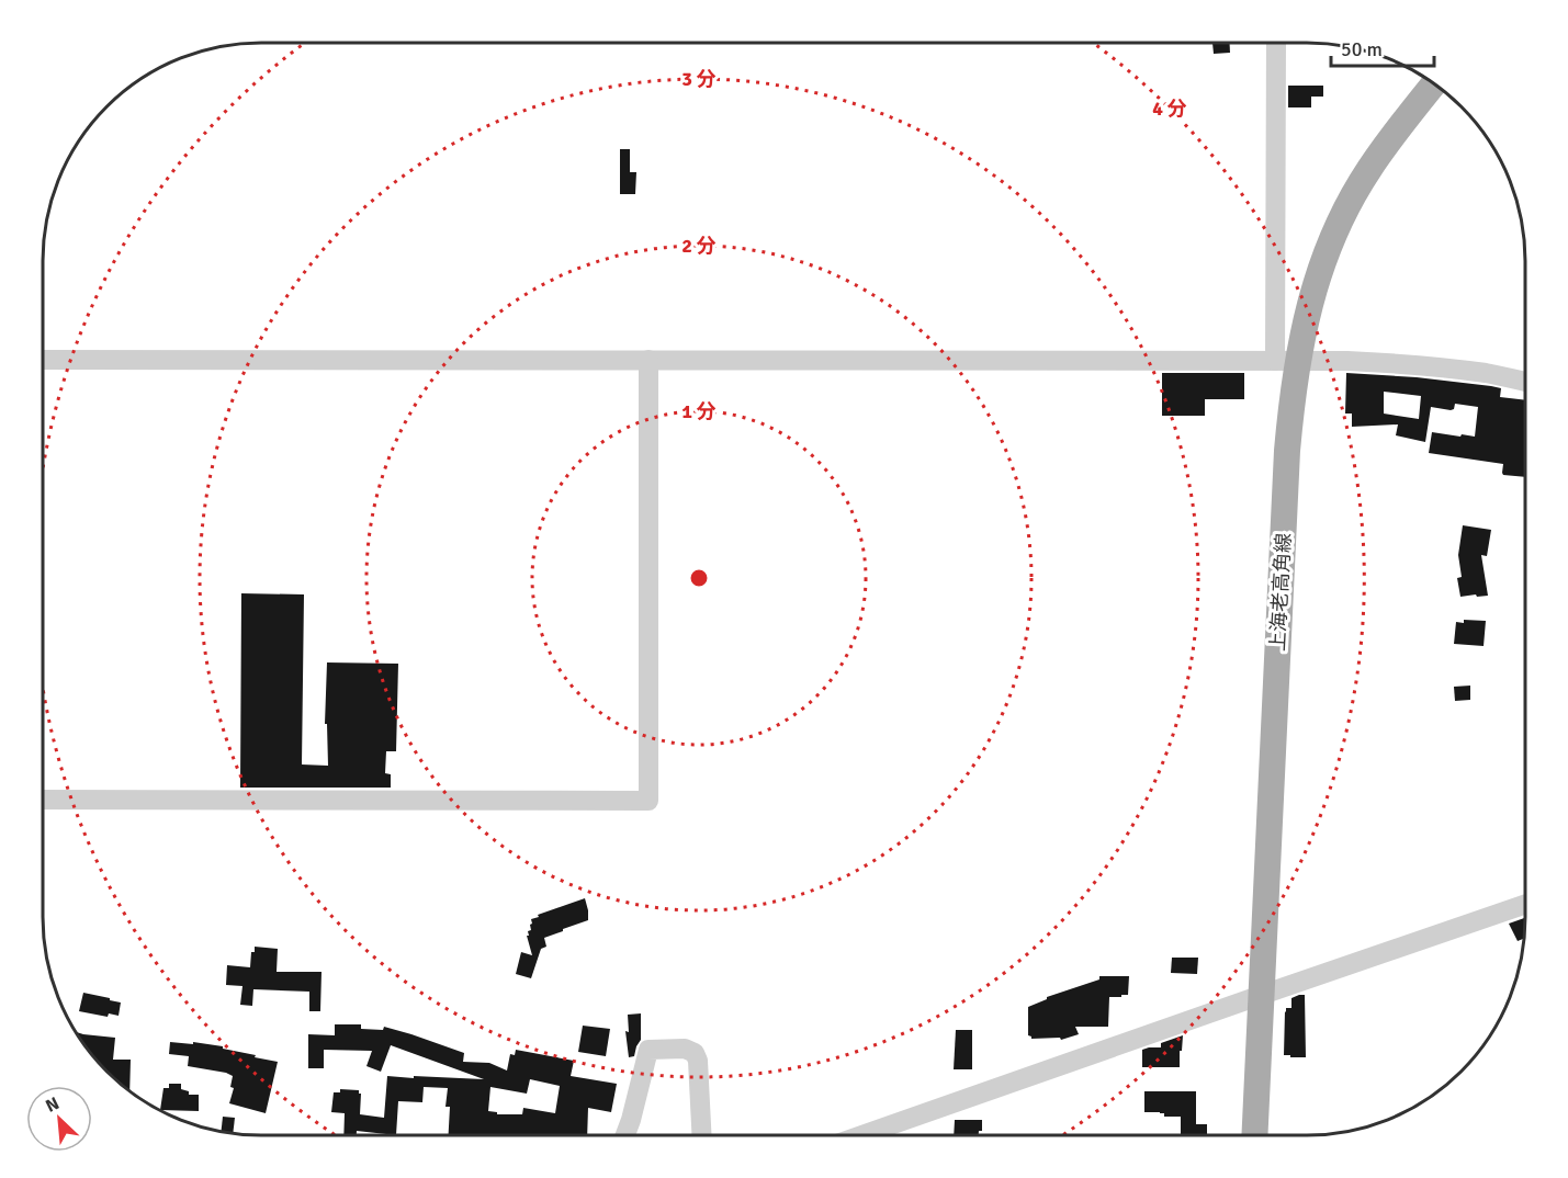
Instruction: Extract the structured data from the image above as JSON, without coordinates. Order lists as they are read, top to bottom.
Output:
{
  "streets": {
    "main road": ["上海老高角線"]
  },
  "scale_bar": "50 m",
  "north": "top left",
  "rings": [
    "3 分",
    "4 分",
    "2 分",
    "1 分"
  ]
}
